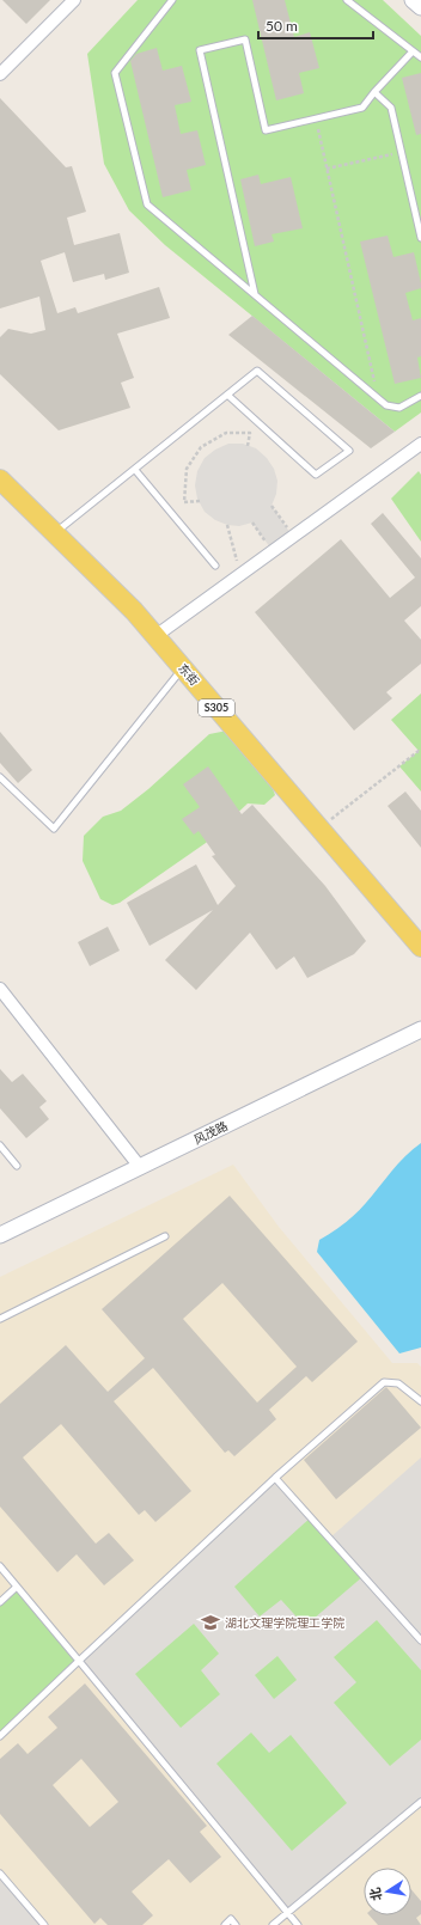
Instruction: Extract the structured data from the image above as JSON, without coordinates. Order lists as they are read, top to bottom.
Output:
{
  "streets": {
    "main road": ["东街", "S305"],
    "street": ["风茂路"]
  },
  "places": {
    "school or university": ["湖北文理学院理工学院"]
  },
  "scale_bar": "50 m",
  "north": "left"
}
